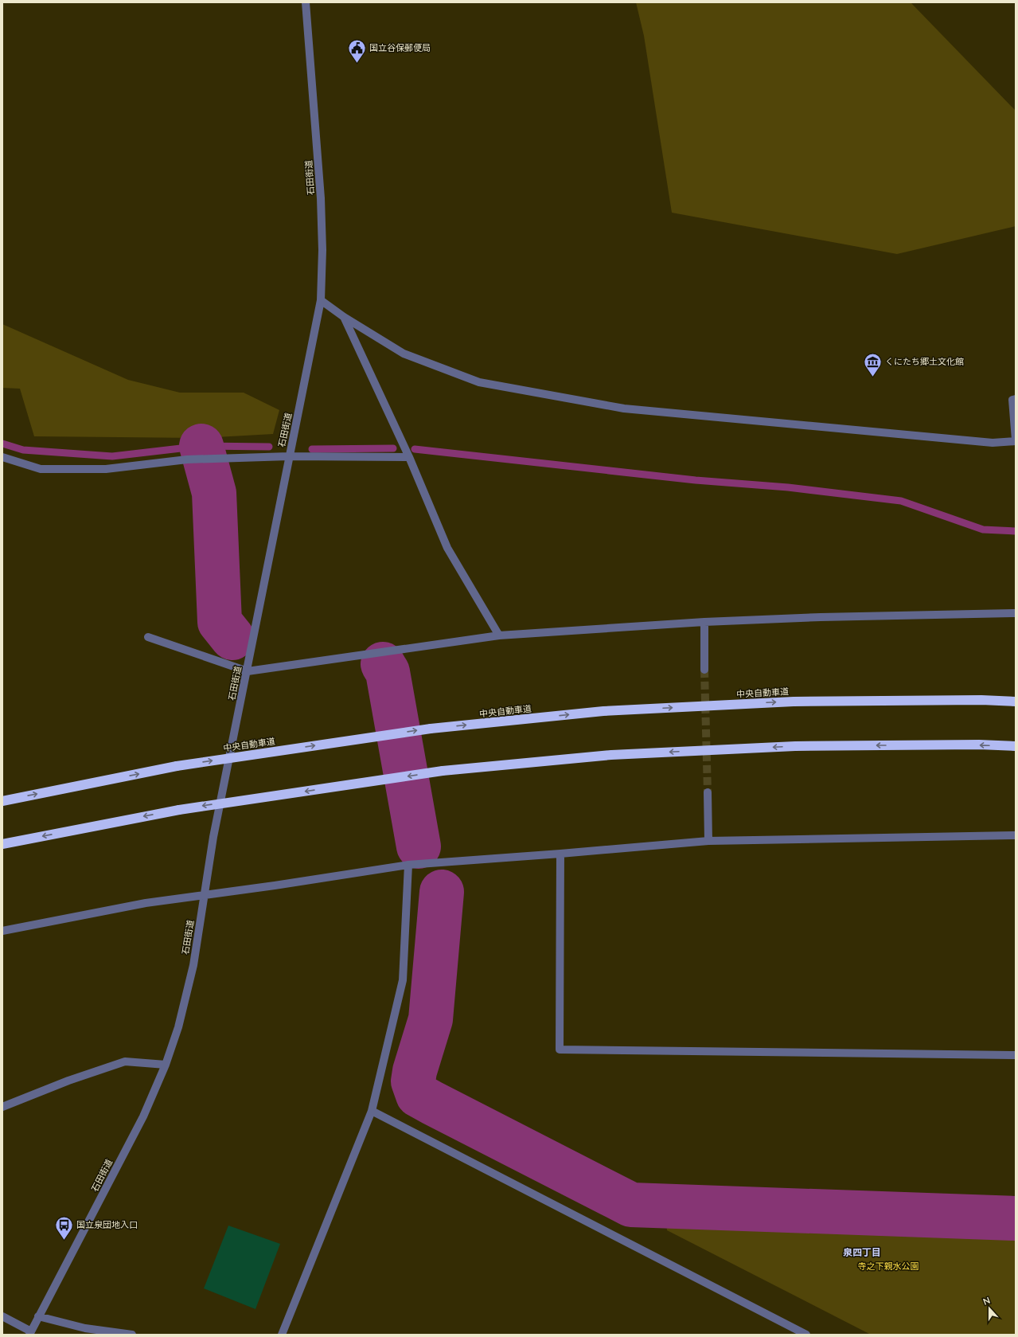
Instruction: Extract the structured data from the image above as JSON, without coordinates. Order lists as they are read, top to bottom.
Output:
{
  "streets": {
    "highway": ["中央自動車道"],
    "street": ["石田街道"]
  },
  "districts": ["泉四丁目"],
  "parks": ["寺之下親水公園"],
  "places": {
    "public building": ["国立谷保郵便局"],
    "museum": ["くにたち郷土文化館"],
    "bus stop": ["国立泉団地入口"]
  },
  "north": "top"
}
